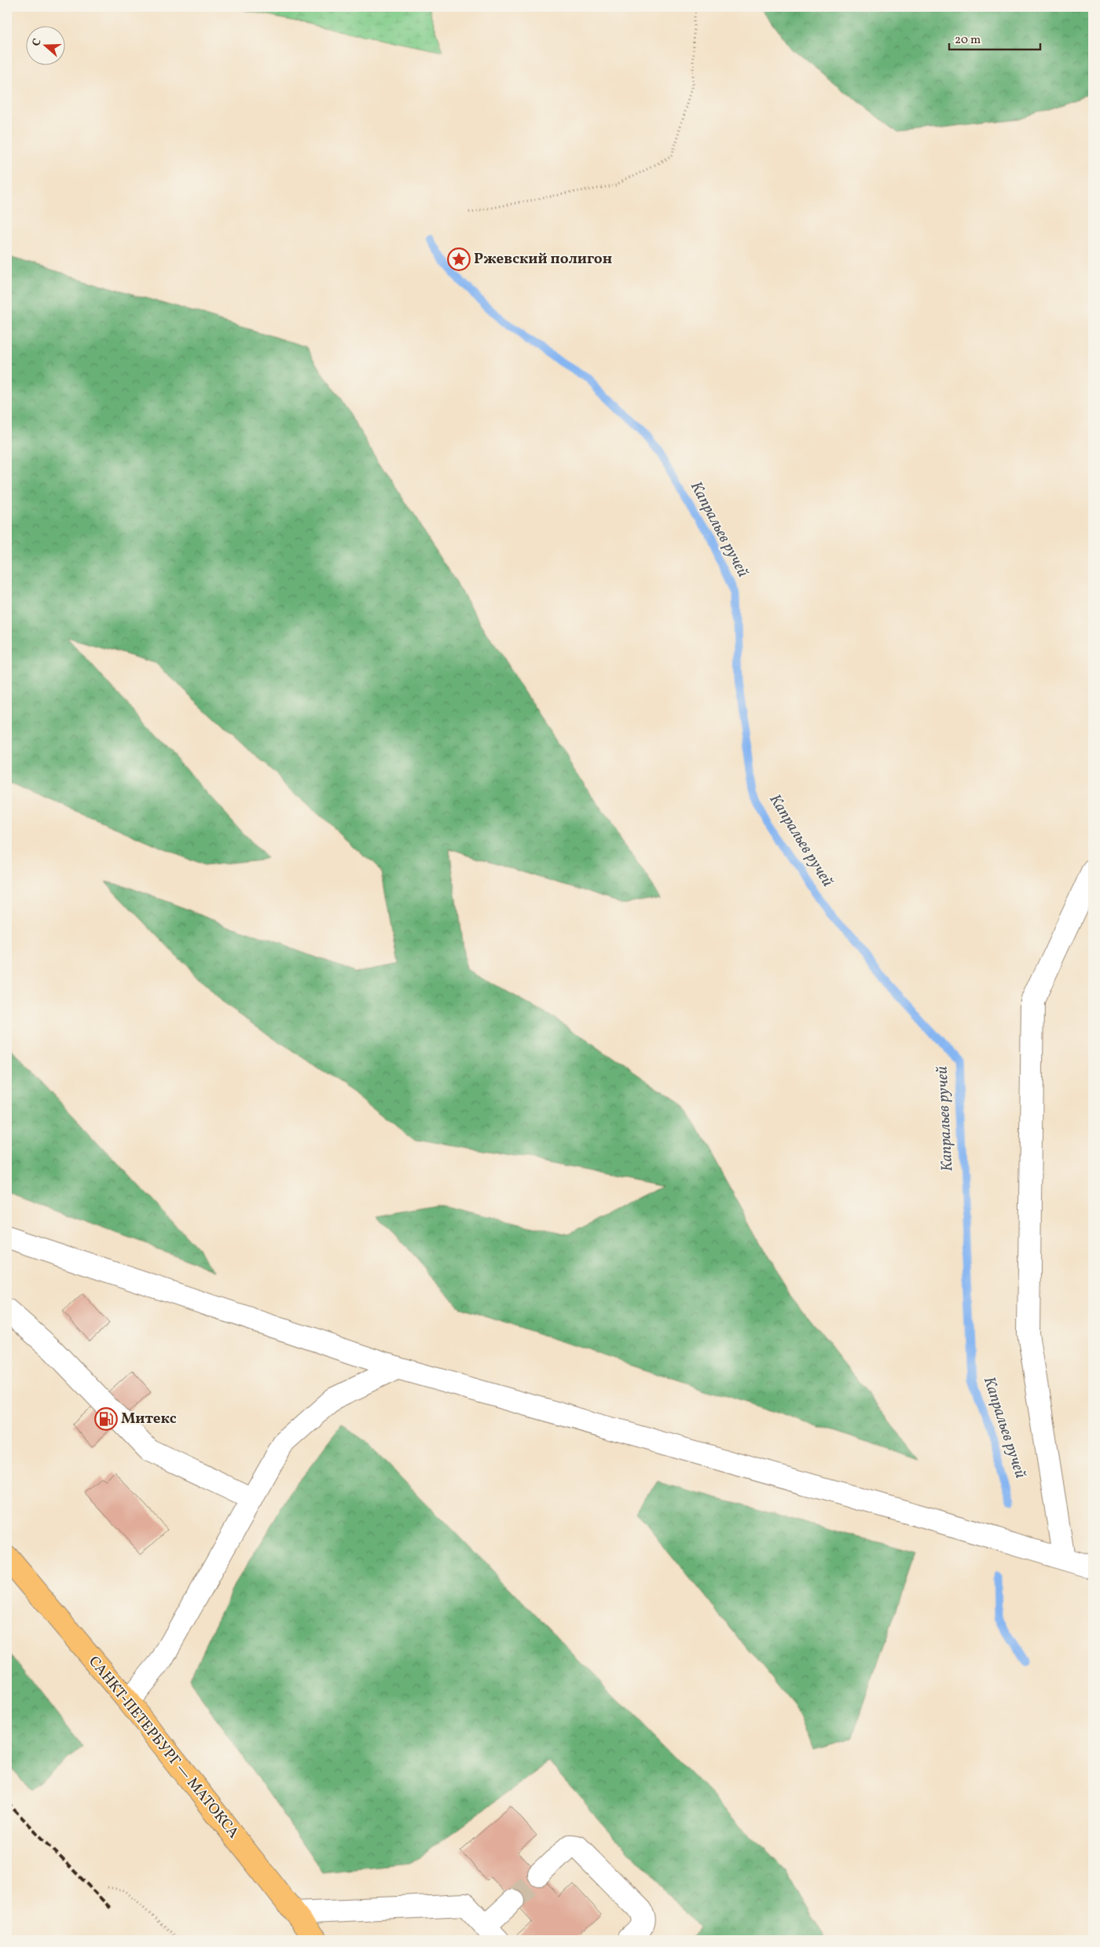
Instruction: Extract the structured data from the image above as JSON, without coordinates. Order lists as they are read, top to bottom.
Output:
{
  "streets": {
    "main road": ["САНКТ-ПЕТЕРБУРГ — МАТОКСА"]
  },
  "water": ["Капральев ручей"],
  "places": {
    "place": ["Ржевский полигон"],
    "fuel station": ["Митекс"]
  },
  "scale_bar": "20 m",
  "north": "left"
}
